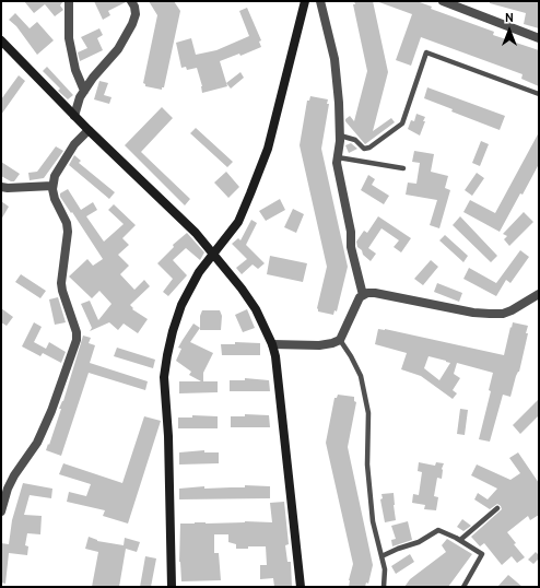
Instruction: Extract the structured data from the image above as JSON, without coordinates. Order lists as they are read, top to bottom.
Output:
{
  "north": "top"
}
